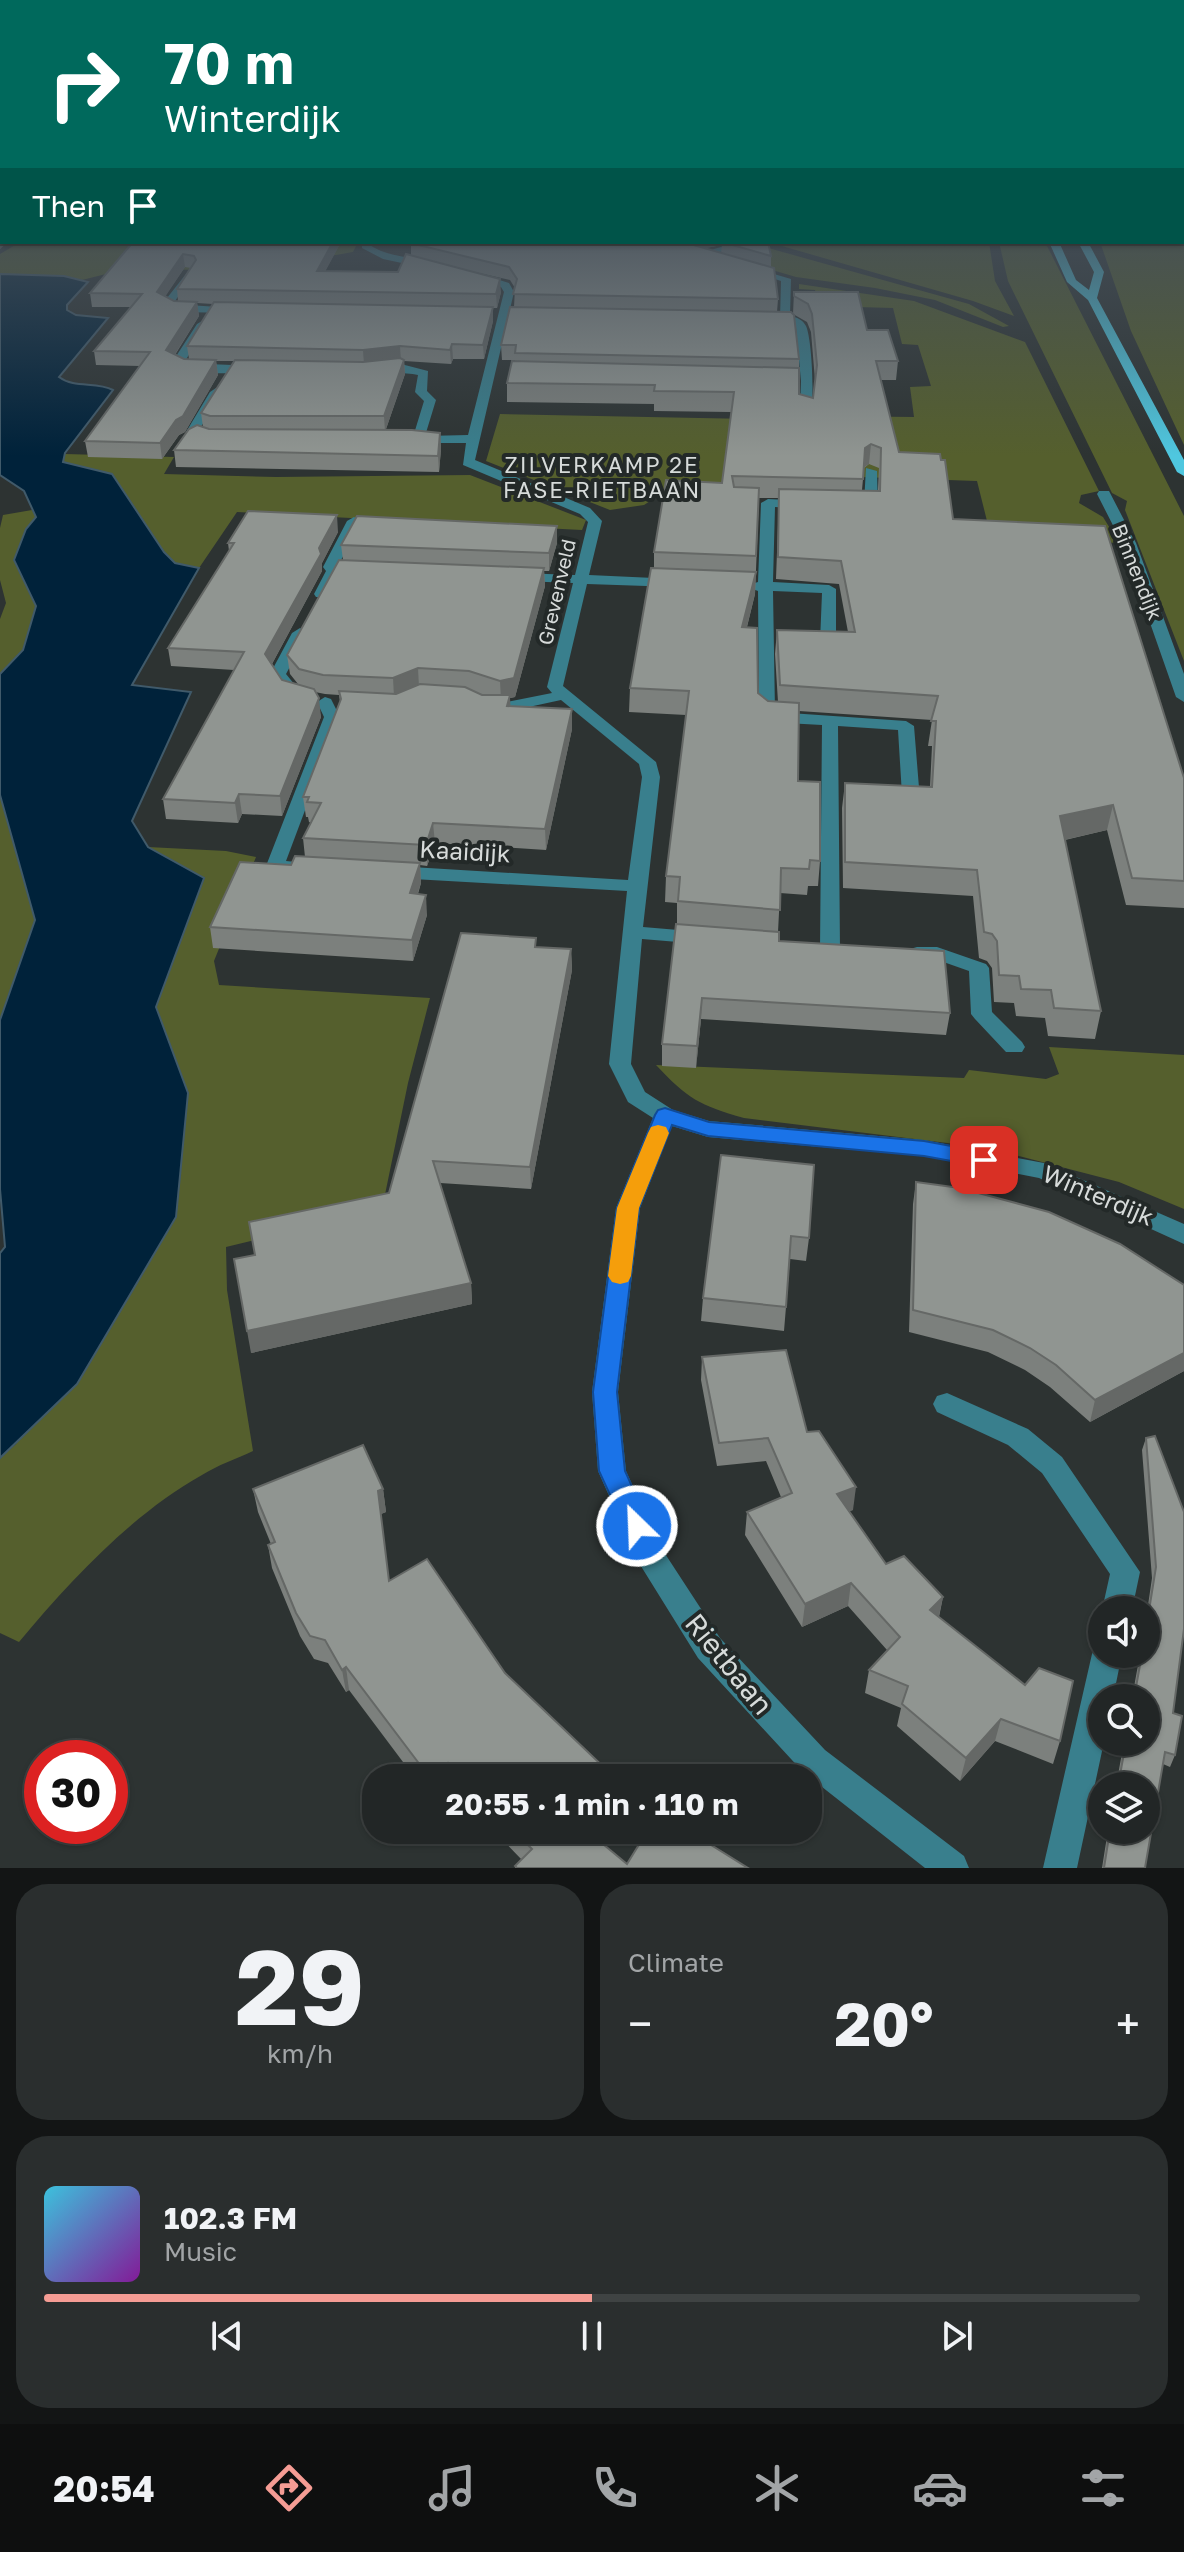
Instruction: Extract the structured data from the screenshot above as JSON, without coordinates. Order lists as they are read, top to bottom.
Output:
{
  "streets": {
    "street": [
      "Binnendijk",
      "Grevenveld",
      "Kaaidijk",
      "Winterdijk",
      "Rietbaan"
    ]
  },
  "crossings": [
    ["Winterdijk", "Rietbaan"]
  ],
  "districts": ["ZILVERKAMP 2E FASE-RIETBAAN"],
  "page": {
    "turn": ["70 m", "Winterdijk"],
    "then": "Then",
    "limit": "30",
    "trip": "20:55 · 1 min · 110 m",
    "tile": [
      ["29", "km/h"],
      "Climate"
    ],
    "heat": ["−", "20°", "+"],
    "song": ["102.3 FM", "Music"],
    "tabs": "20:54"
  }
}
